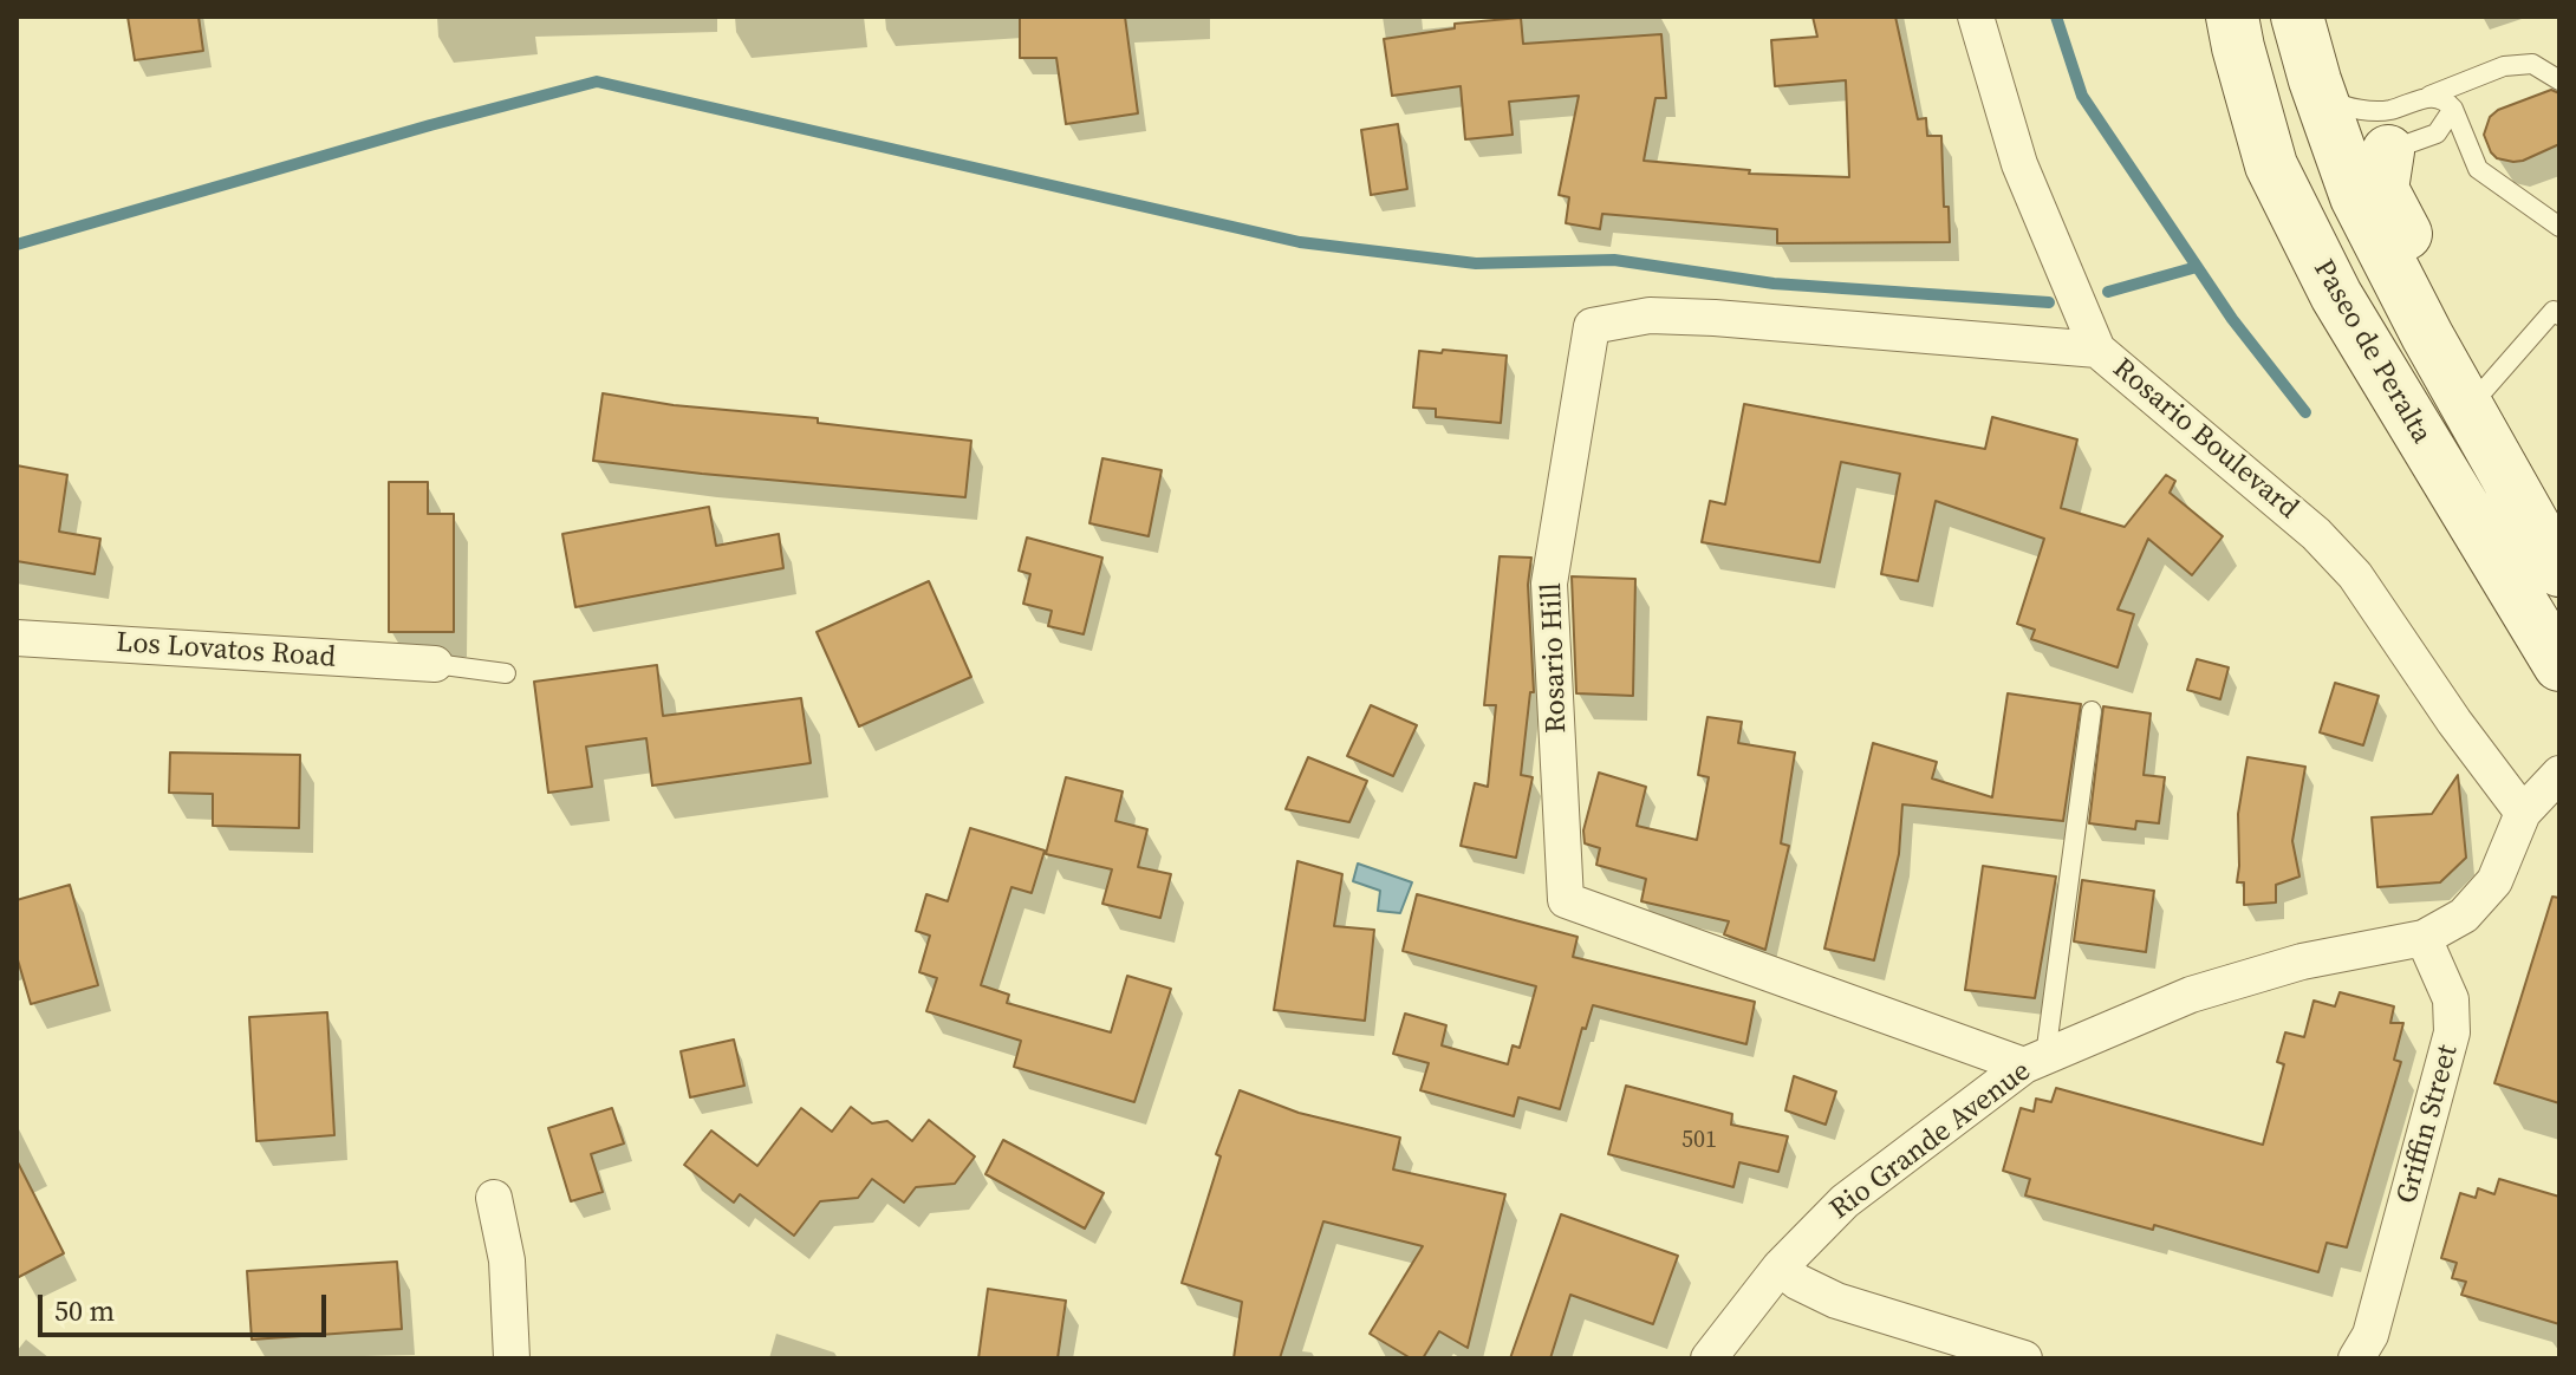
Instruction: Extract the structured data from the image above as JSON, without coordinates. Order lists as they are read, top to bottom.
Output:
{
  "streets": {
    "main road": ["Paseo de Peralta"],
    "street": [
      "Rosario Boulevard",
      "Los Lovatos Road",
      "Rosario Hill",
      "Griffin Street",
      "Rio Grande Avenue"
    ]
  },
  "crossings": [
    ["Rosario Boulevard", "Rosario Hill"],
    ["Rosario Hill", "Rio Grande Avenue"],
    ["Griffin Street", "Rio Grande Avenue"]
  ],
  "house_numbers": ["501"],
  "scale_bar": "50 m"
}
